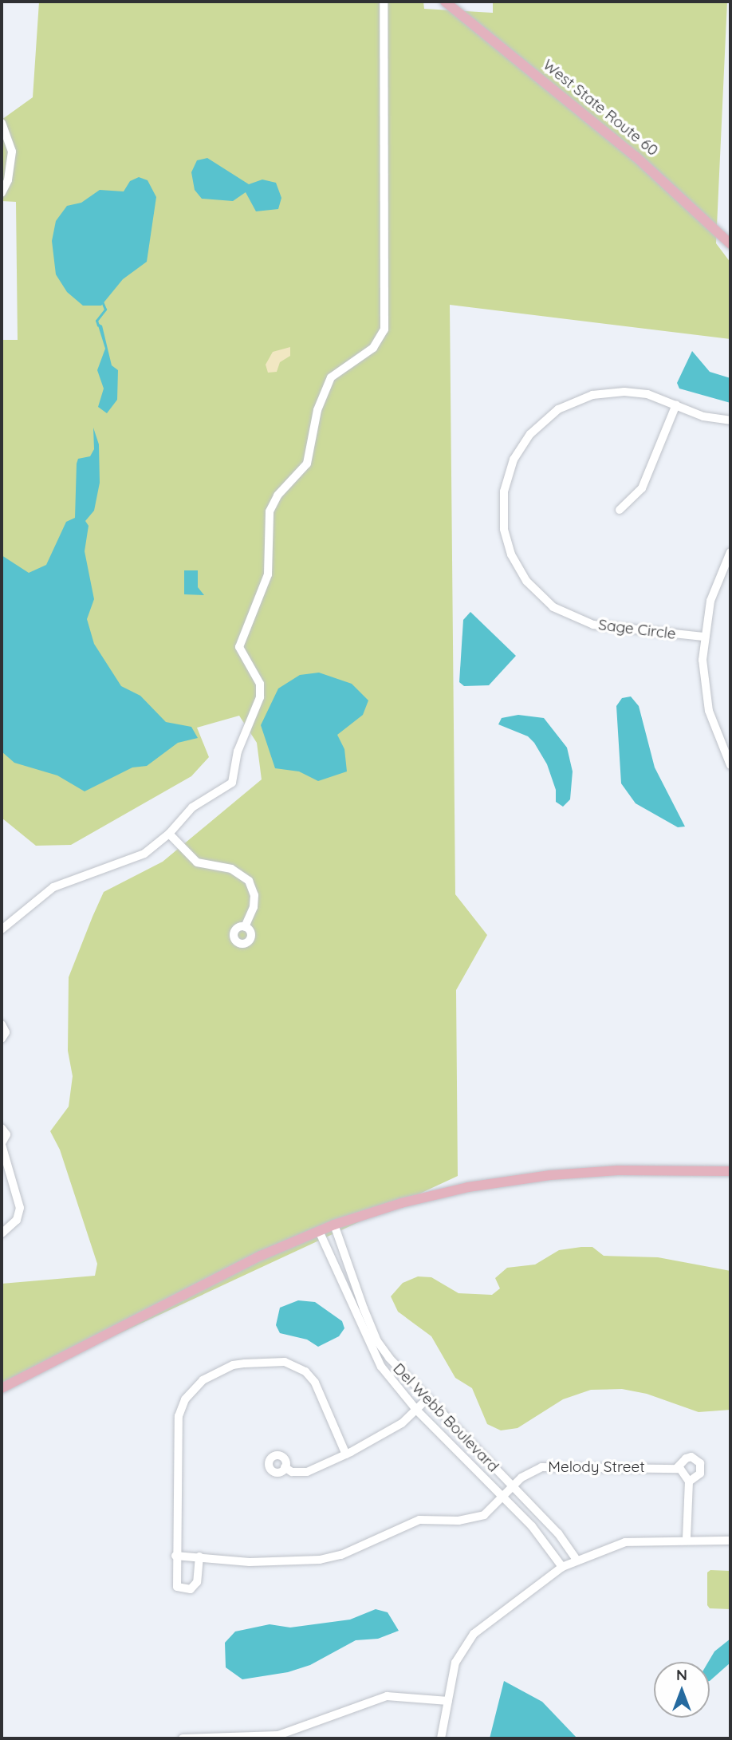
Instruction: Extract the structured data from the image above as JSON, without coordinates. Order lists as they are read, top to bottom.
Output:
{
  "streets": {
    "main road": ["West State Route 60"],
    "street": ["Sage Circle", "Del Webb Boulevard", "Melody Street"]
  },
  "crossings": [
    ["Del Webb Boulevard", "Melody Street"]
  ],
  "north": "top"
}
